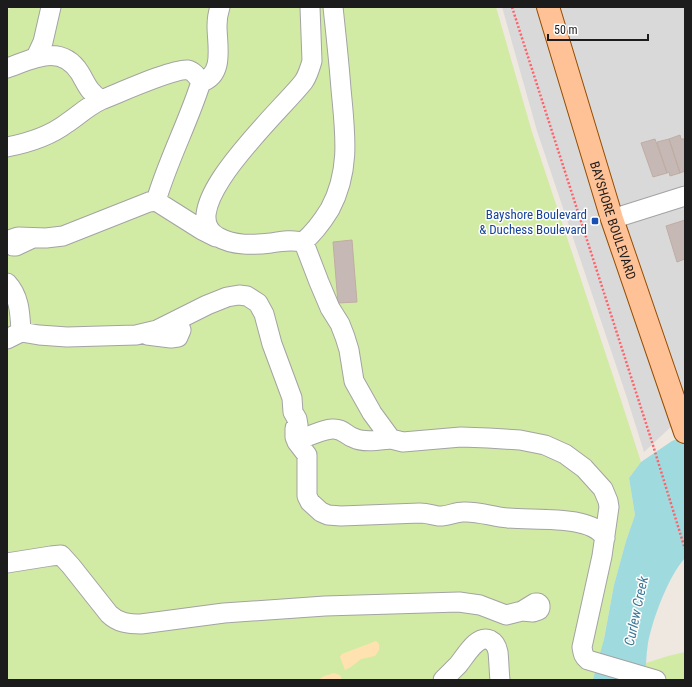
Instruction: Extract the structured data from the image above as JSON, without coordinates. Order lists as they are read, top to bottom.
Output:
{
  "streets": {
    "main road": ["BAYSHORE BOULEVARD"]
  },
  "water": ["Curlew Creek"],
  "places": {
    "transit": ["Bayshore Boulevard & Duchess Boulevard"]
  },
  "scale_bar": "50 m"
}
